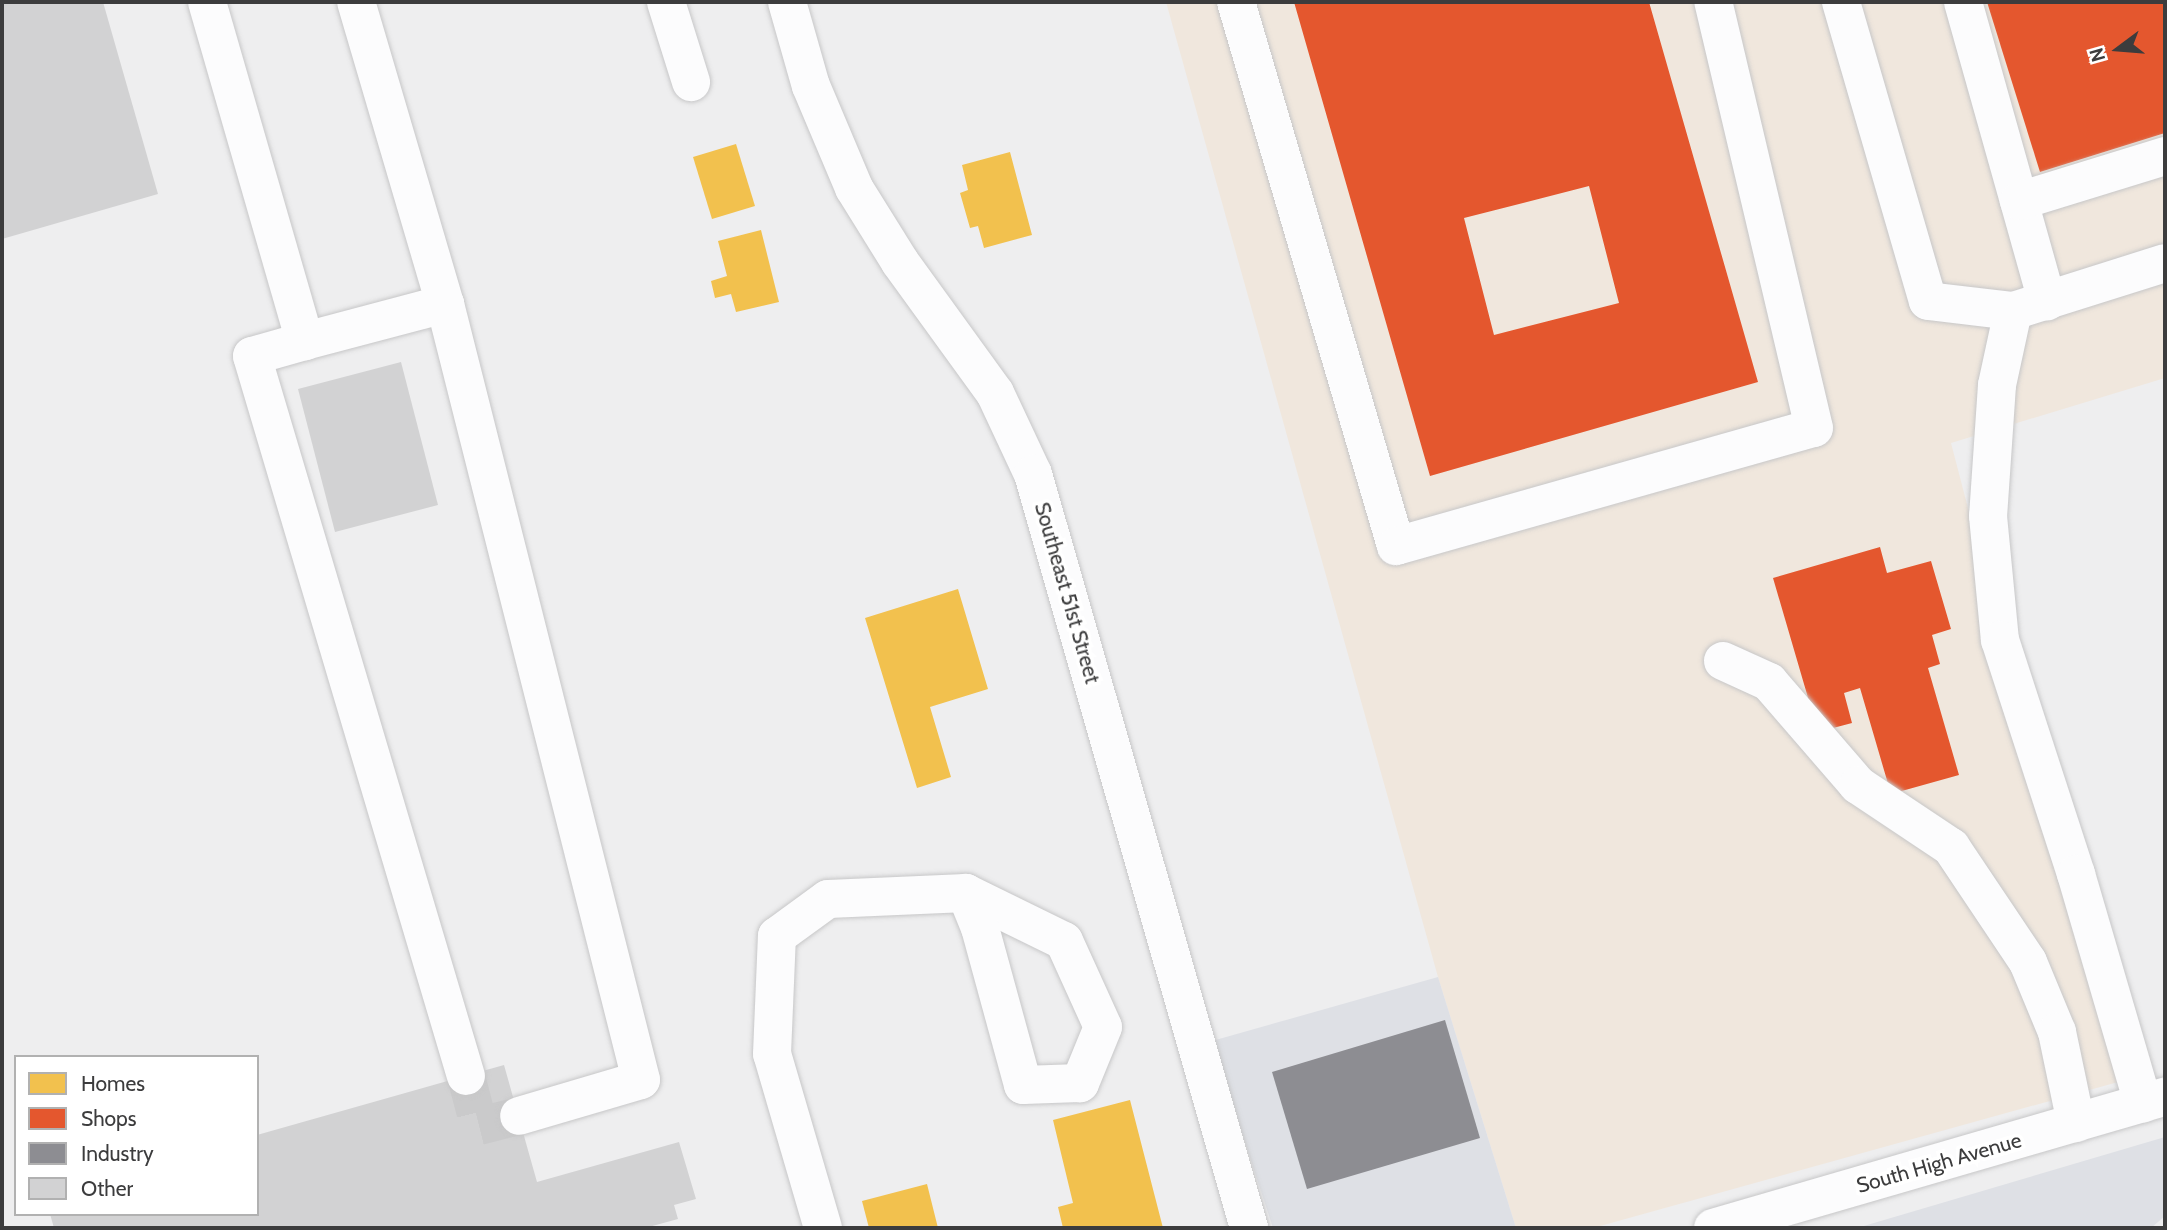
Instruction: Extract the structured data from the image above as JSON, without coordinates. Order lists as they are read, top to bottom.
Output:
{
  "streets": {
    "street": ["Southeast 51st Street", "South High Avenue"]
  },
  "legend": [
    "Homes",
    "Shops",
    "Industry",
    "Other"
  ],
  "north": "left"
}
